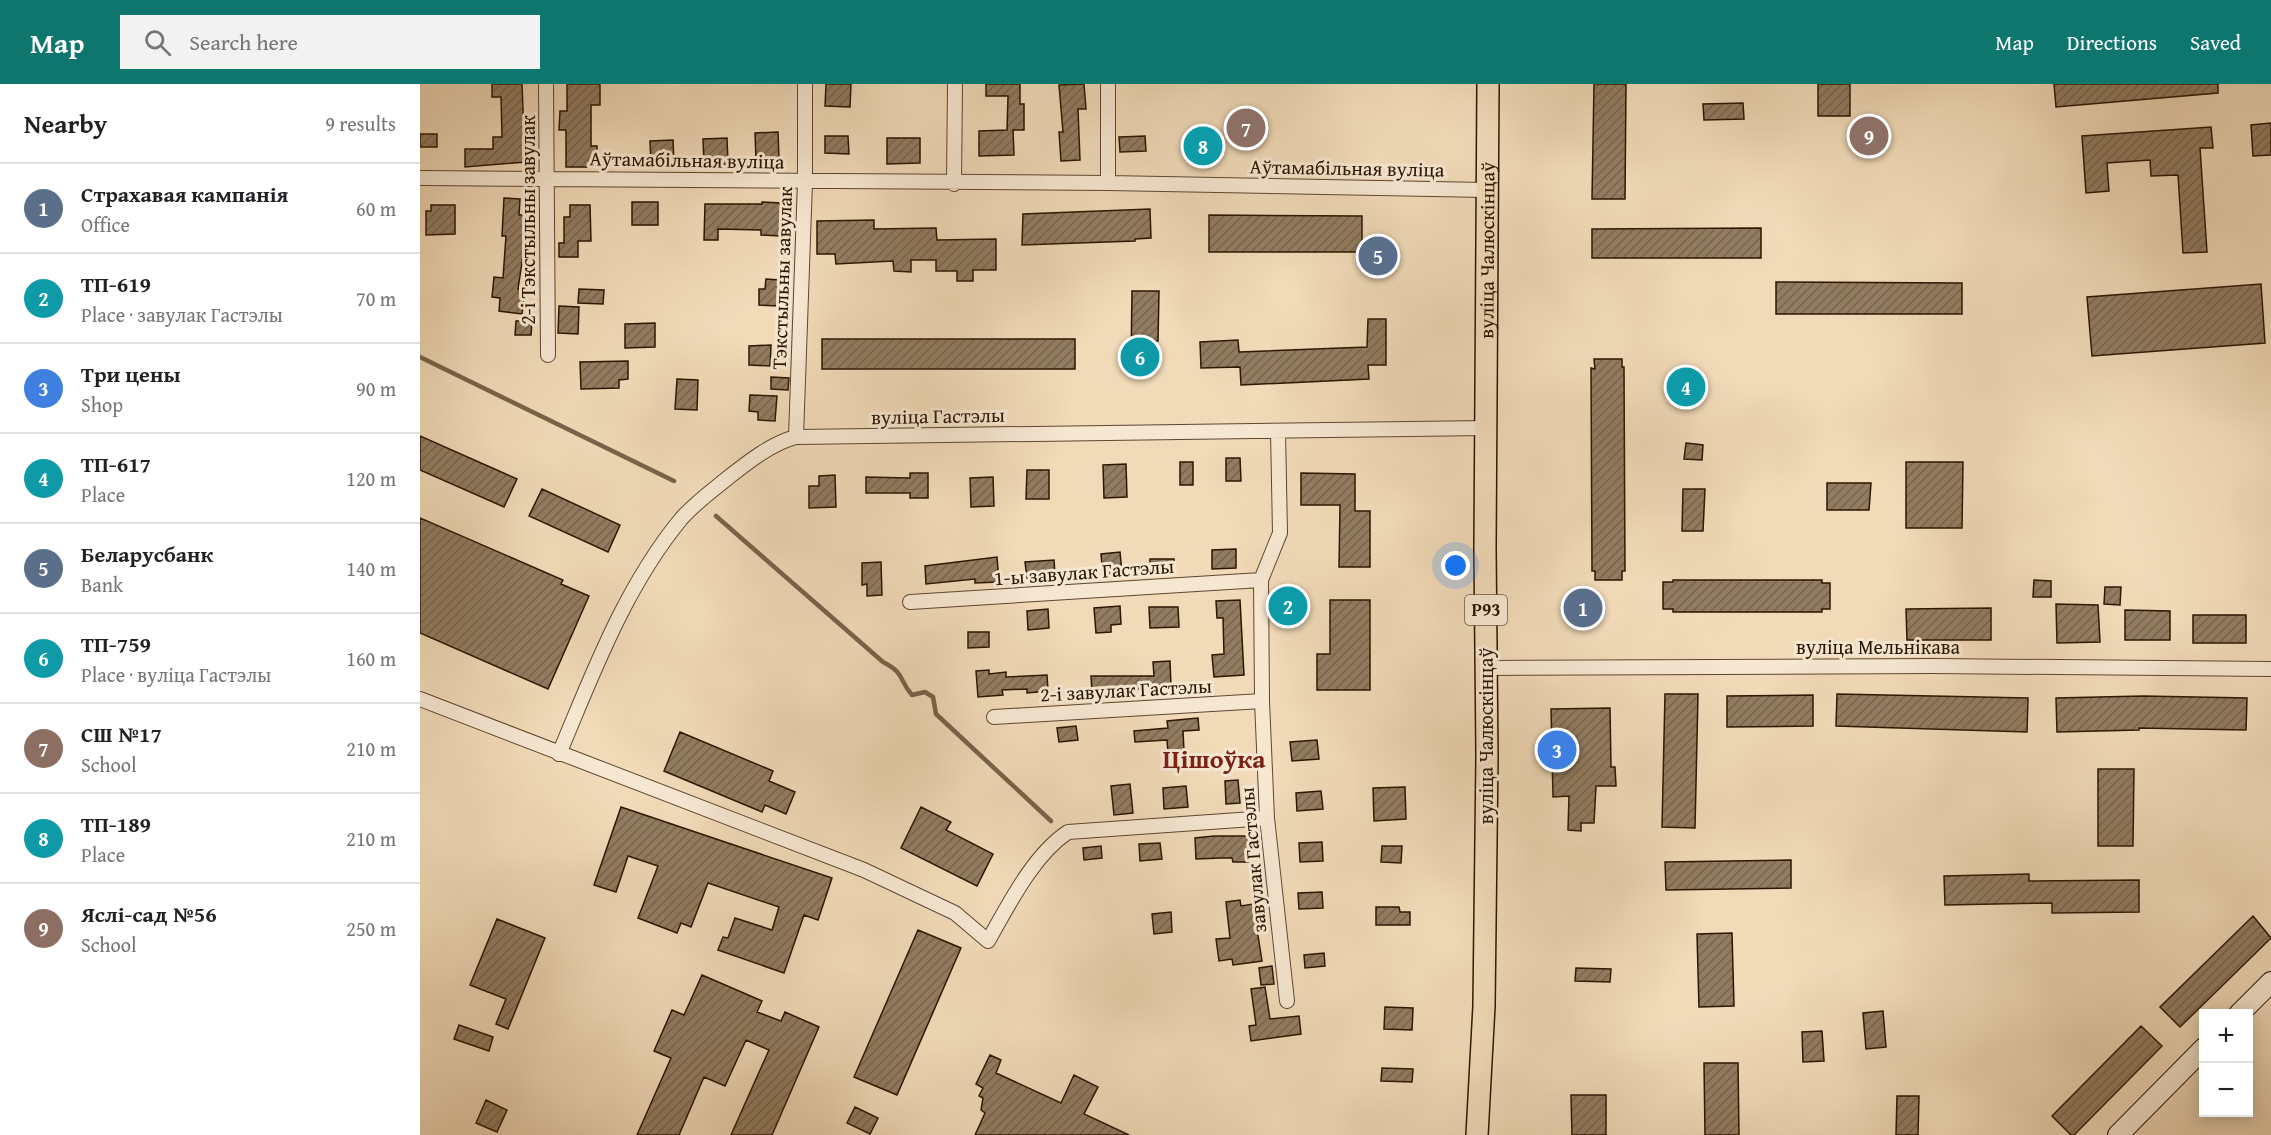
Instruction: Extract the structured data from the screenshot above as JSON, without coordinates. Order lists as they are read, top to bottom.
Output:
{
  "streets": {
    "main road": ["вуліца Чалюскінцаў", "Р93"],
    "street": [
      "Аўтамабільная вуліца",
      "2-і Тэкстыльны завулак",
      "Тэкстыльны завулак",
      "вуліца Гастэлы",
      "1-ы завулак Гастэлы",
      "вуліца Мельнікава",
      "2-і завулак Гастэлы",
      "завулак Гастэлы"
    ]
  },
  "crossings": [
    ["Аўтамабільная вуліца", "2-і Тэкстыльны завулак"],
    ["Аўтамабільная вуліца", "вуліца Чалюскінцаў"],
    ["Аўтамабільная вуліца", "Тэкстыльны завулак"],
    ["вуліца Чалюскінцаў", "вуліца Гастэлы"],
    ["вуліца Чалюскінцаў", "вуліца Мельнікава"],
    ["Тэкстыльны завулак", "вуліца Гастэлы"],
    ["вуліца Гастэлы", "завулак Гастэлы"],
    ["1-ы завулак Гастэлы", "завулак Гастэлы"],
    ["2-і завулак Гастэлы", "завулак Гастэлы"]
  ],
  "districts": ["Цішоўка"],
  "page": {
    "header": "Map",
    "search": "Search here",
    "nav": ["Map", "Directions", "Saved"],
    "heading": ["Nearby", "9 results"],
    "pins": [
      "7",
      "9",
      "8",
      "5",
      "6",
      "4",
      "2",
      "1",
      "3"
    ],
    "list": [
      {
        "mark": "1",
        "name": "Страхавая кампанія",
        "note": "Office",
        "value": "60 m"
      },
      {
        "mark": "2",
        "name": "ТП-619",
        "note": "Place · завулак Гастэлы",
        "value": "70 m"
      },
      {
        "mark": "3",
        "name": "Три цены",
        "note": "Shop",
        "value": "90 m"
      },
      {
        "mark": "4",
        "name": "ТП-617",
        "note": "Place",
        "value": "120 m"
      },
      {
        "mark": "5",
        "name": "Беларусбанк",
        "note": "Bank",
        "value": "140 m"
      },
      {
        "mark": "6",
        "name": "ТП-759",
        "note": "Place · вуліца Гастэлы",
        "value": "160 m"
      },
      {
        "mark": "7",
        "name": "СШ №17",
        "note": "School",
        "value": "210 m"
      },
      {
        "mark": "8",
        "name": "ТП-189",
        "note": "Place",
        "value": "210 m"
      },
      {
        "mark": "9",
        "name": "Яслі-сад №56",
        "note": "School",
        "value": "250 m"
      }
    ],
    "map_buttons": ["+", "−"]
  }
}
